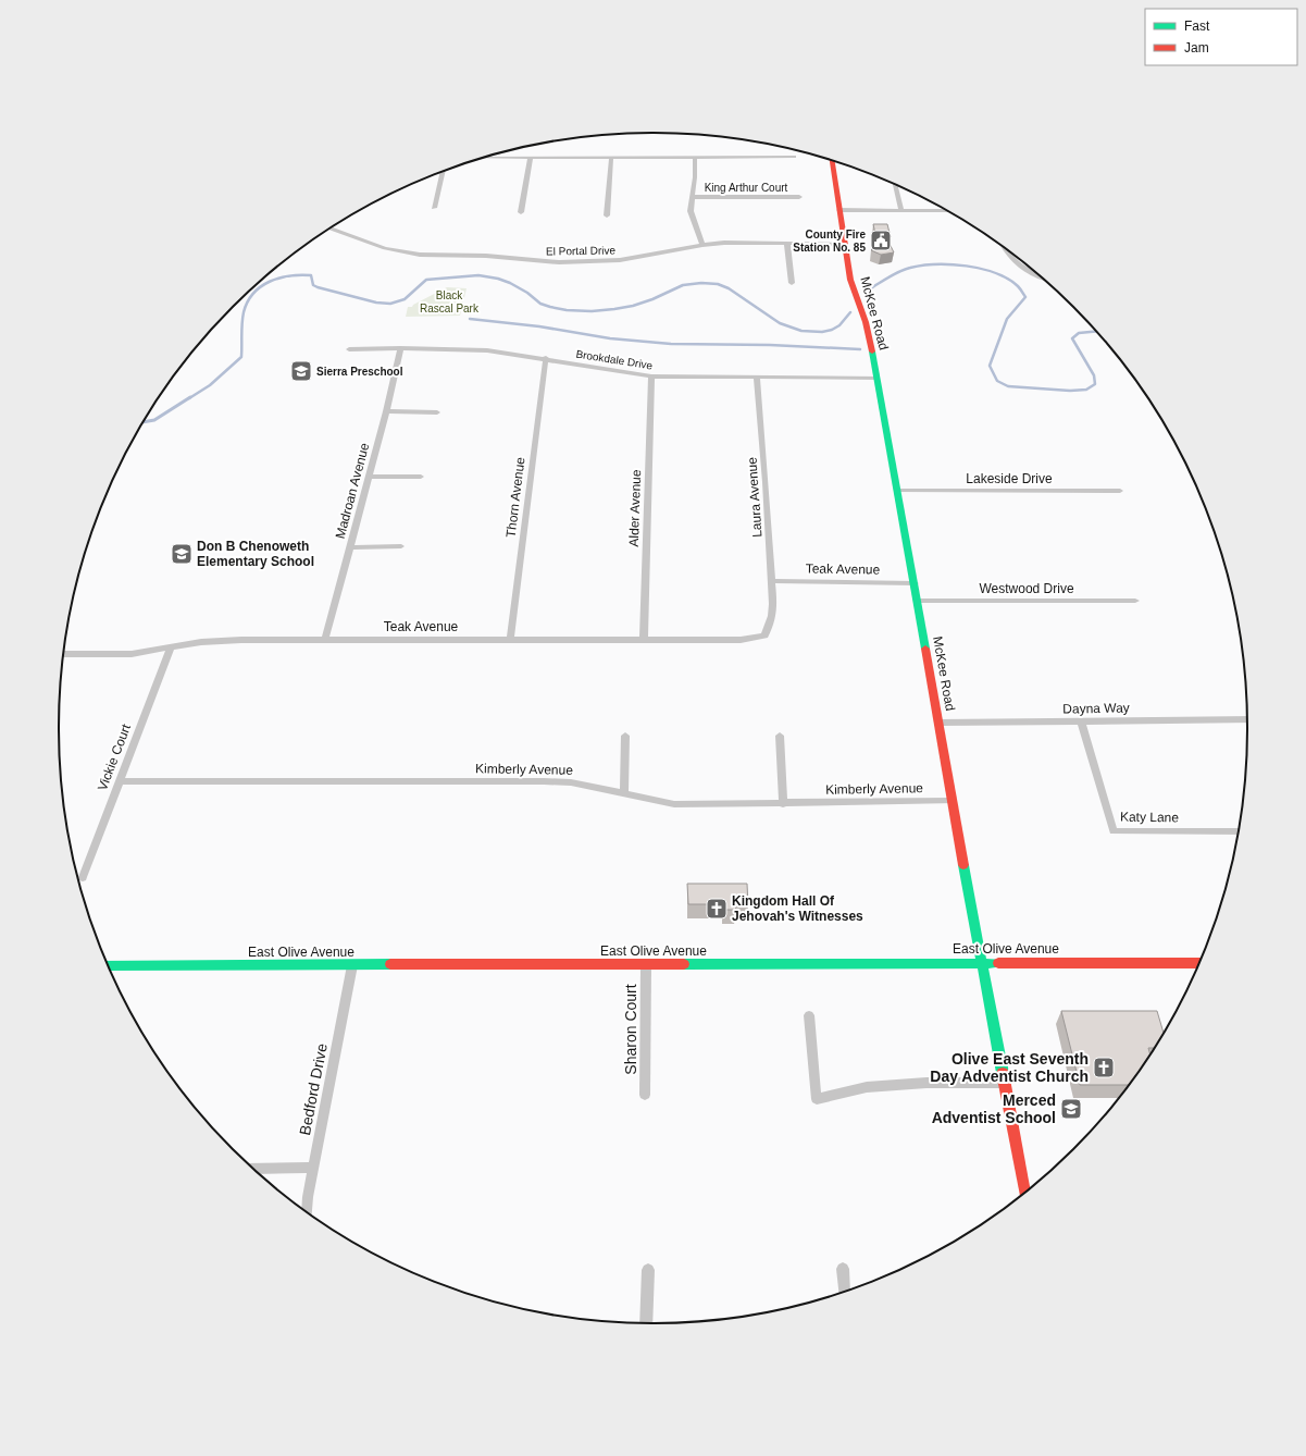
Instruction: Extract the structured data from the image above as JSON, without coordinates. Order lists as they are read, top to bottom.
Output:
{
  "streets": {
    "street": [
      "King Arthur Court",
      "El Portal Drive",
      "McKee Road",
      "Brookdale Drive",
      "Lakeside Drive",
      "Madroan Avenue",
      "Thorn Avenue",
      "Laura Avenue",
      "Alder Avenue",
      "Teak Avenue",
      "Westwood Drive",
      "Dayna Way",
      "Vickie Court",
      "Kimberly Avenue",
      "Katy Lane",
      "East Olive Avenue",
      "Sharon Court",
      "Bedford Drive"
    ]
  },
  "crossings": [
    ["El Portal Drive", "McKee Road"],
    ["McKee Road", "Brookdale Drive"],
    ["McKee Road", "Lakeside Drive"],
    ["McKee Road", "Teak Avenue"],
    ["McKee Road", "Westwood Drive"],
    ["McKee Road", "Dayna Way"],
    ["McKee Road", "Kimberly Avenue"],
    ["McKee Road", "East Olive Avenue"],
    ["Brookdale Drive", "Madroan Avenue"],
    ["Brookdale Drive", "Thorn Avenue"],
    ["Brookdale Drive", "Laura Avenue"],
    ["Brookdale Drive", "Alder Avenue"],
    ["Madroan Avenue", "Teak Avenue"],
    ["Thorn Avenue", "Teak Avenue"],
    ["Laura Avenue", "Teak Avenue"],
    ["Alder Avenue", "Teak Avenue"],
    ["Teak Avenue", "Vickie Court"],
    ["Dayna Way", "Katy Lane"],
    ["Vickie Court", "Kimberly Avenue"],
    ["East Olive Avenue", "Sharon Court"],
    ["East Olive Avenue", "Bedford Drive"]
  ],
  "parks": ["Black Rascal Park"],
  "places": {
    "public building": ["County Fire Station No. 85"],
    "school or university": ["Sierra Preschool", "Don B Chenoweth Elementary School", "Merced Adventist School"],
    "church": ["Kingdom Hall Of Jehovah's Witnesses", "Olive East Seventh Day Adventist Church"]
  },
  "legend": ["Fast", "Jam"]
}
